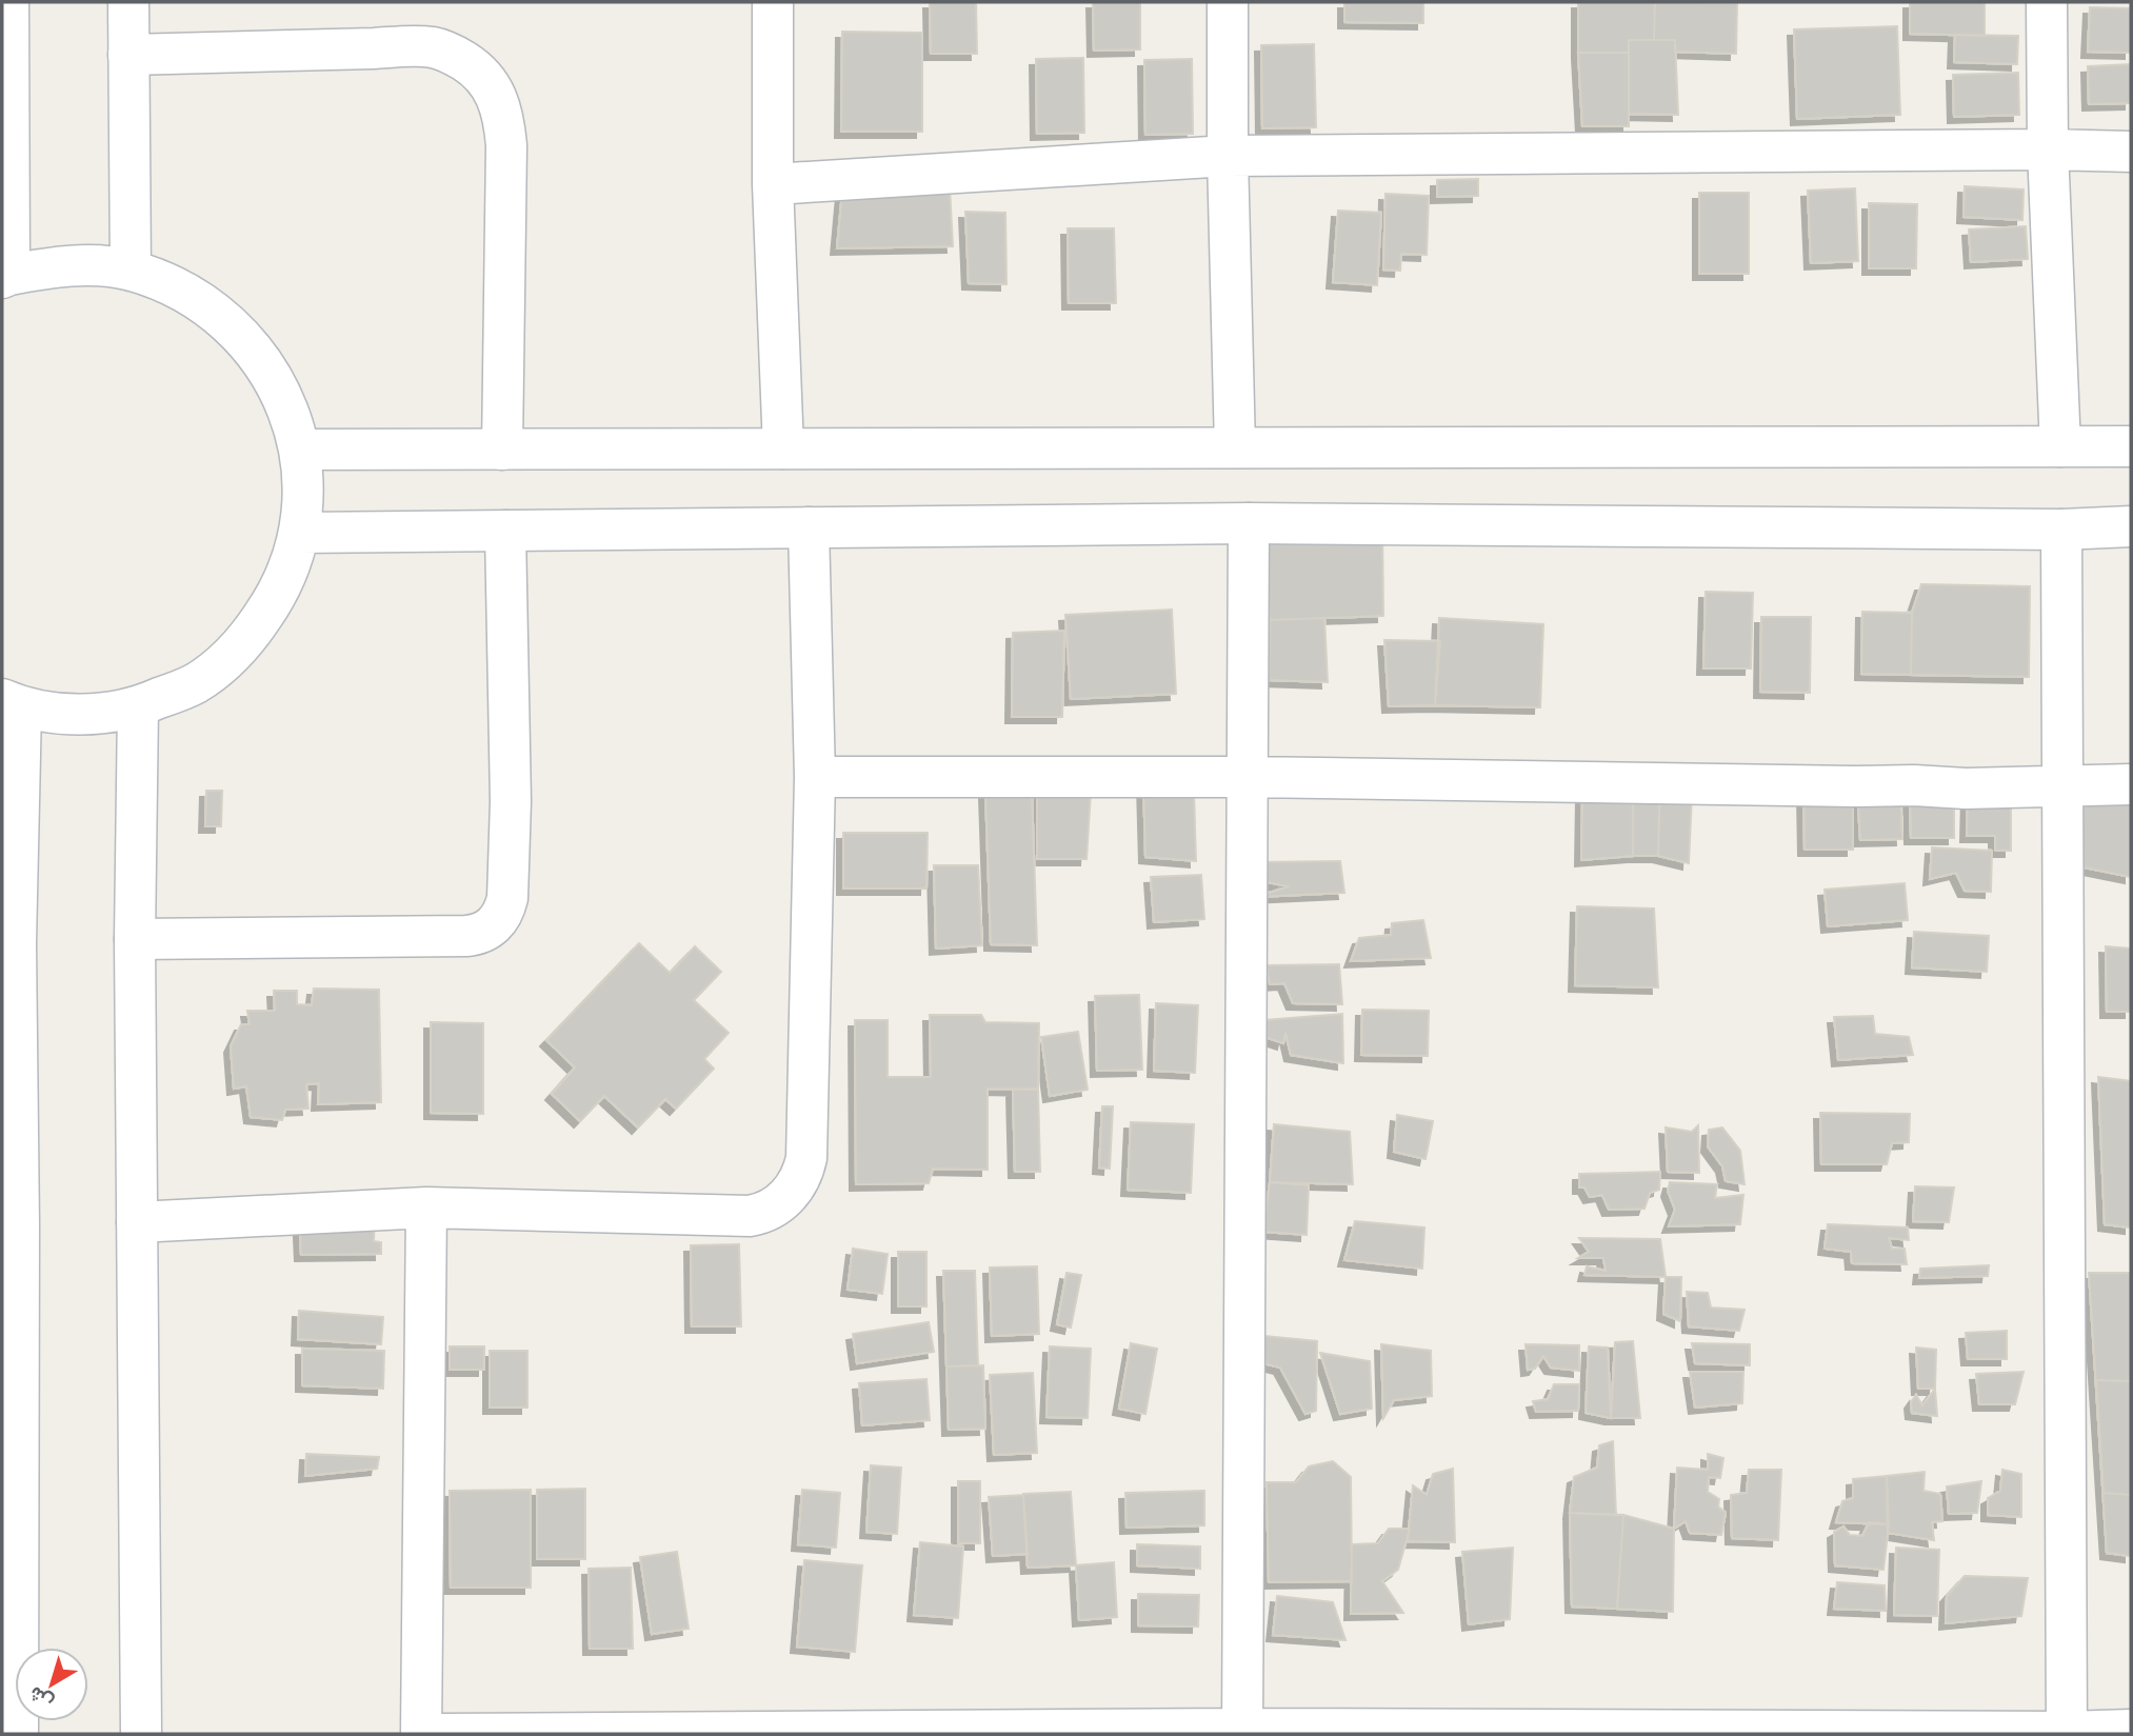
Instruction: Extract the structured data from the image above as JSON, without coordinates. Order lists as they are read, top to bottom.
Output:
{
  "north": "bottom left"
}
